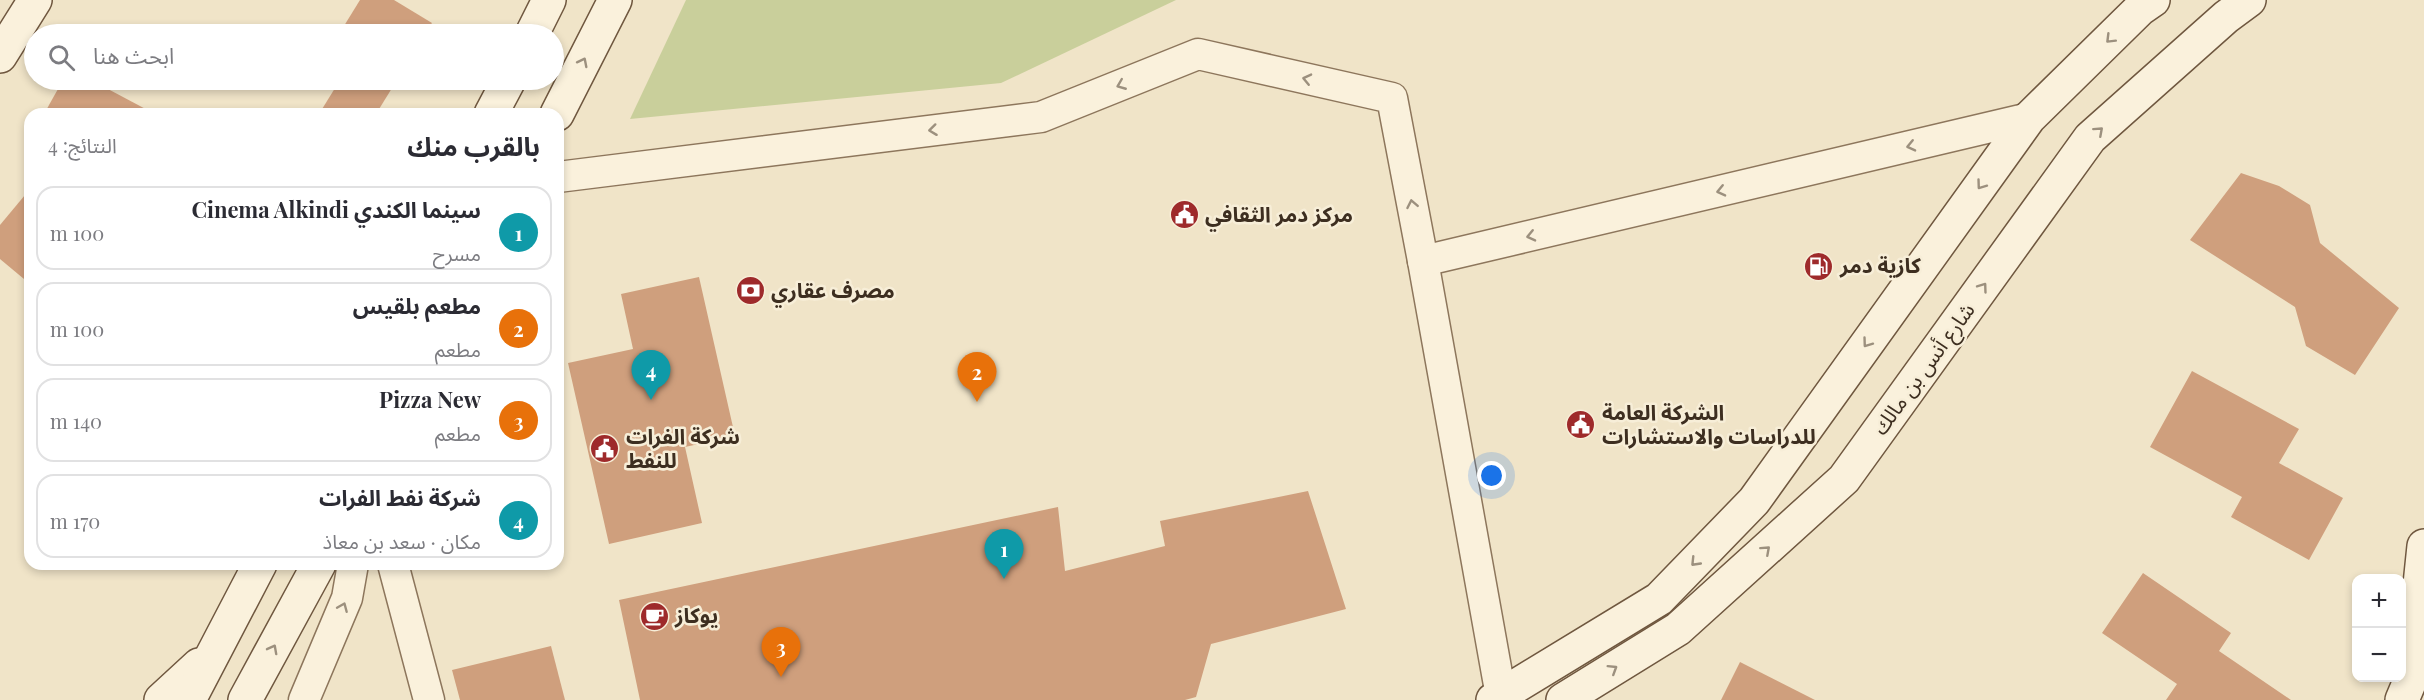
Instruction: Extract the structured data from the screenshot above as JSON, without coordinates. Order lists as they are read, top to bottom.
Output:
{
  "streets": {
    "main road": ["شارع أنس بن مالك"]
  },
  "places": {
    "public building": ["مركز دمر الثقافي", "الشركة العامة للدراسات والاستشارات", "شركة الفرات للنفط"],
    "fuel station": ["كازية دمر"],
    "bank": ["مصرف عقاري"],
    "cafe": ["يوكاز"]
  },
  "page": {
    "search": "ابحث هنا",
    "heading": ["بالقرب منك", "النتائج: 4"],
    "list": [
      {
        "mark": "1",
        "name": "سينما الكندي Cinema Alkindi",
        "note": "مسرح",
        "value": "100 m"
      },
      {
        "mark": "2",
        "name": "مطعم بلقيس",
        "note": "مطعم",
        "value": "100 m"
      },
      {
        "mark": "3",
        "name": "Pizza New",
        "note": "مطعم",
        "value": "140 m"
      },
      {
        "mark": "4",
        "name": "شركة نفط الفرات",
        "note": "مكان · سعد بن معاذ",
        "value": "170 m"
      }
    ],
    "pins": [
      "4",
      "2",
      "1",
      "3"
    ],
    "map_buttons": ["+", "−"]
  }
}
